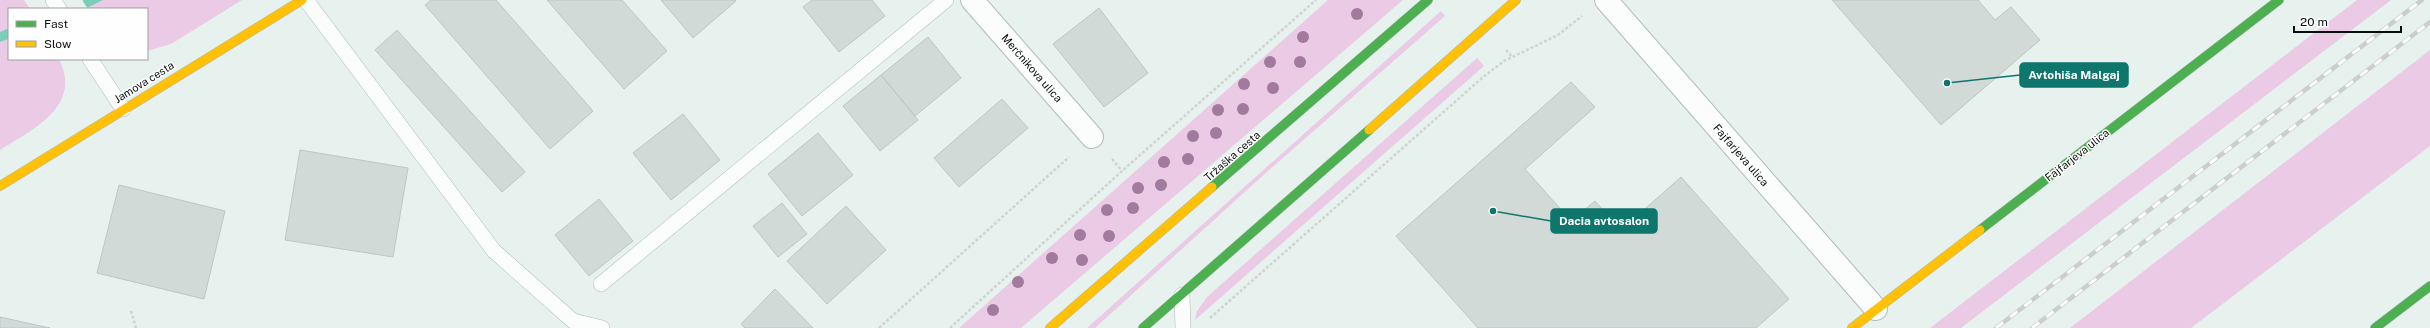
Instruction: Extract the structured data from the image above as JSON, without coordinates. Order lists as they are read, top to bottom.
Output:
{
  "streets": {
    "main road": ["Jamova cesta", "Fajfarjeva ulica", "Tržaška cesta"],
    "street": ["Merčnikova ulica"]
  },
  "places": ["Avtohiša Malgaj", "Dacia avtosalon"],
  "legend": ["Fast", "Slow"],
  "scale_bar": "20 m"
}
